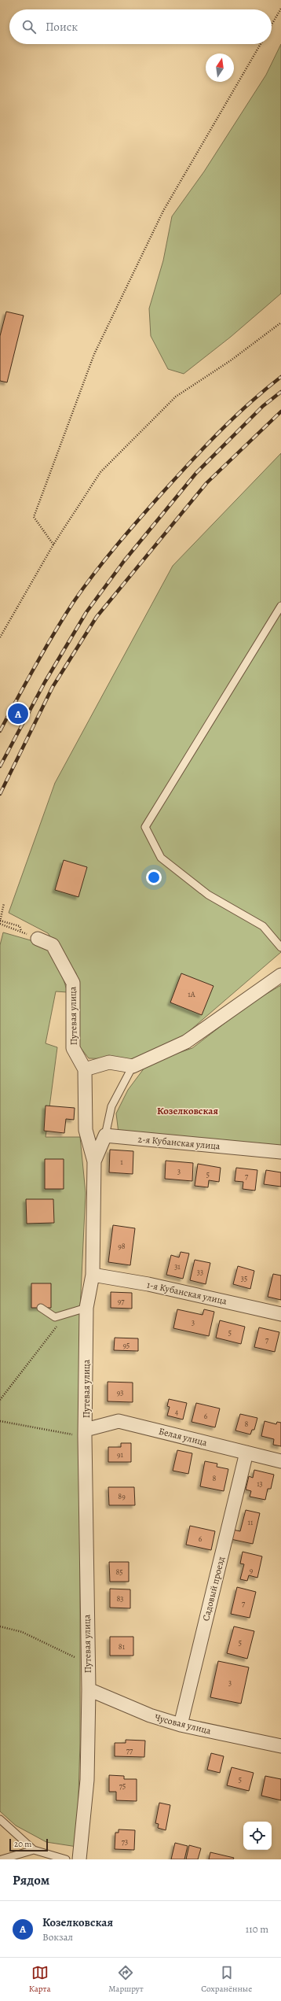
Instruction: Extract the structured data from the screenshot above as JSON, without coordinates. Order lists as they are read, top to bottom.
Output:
{
  "streets": {
    "street": [
      "Путевая улица",
      "2-я Кубанская улица",
      "1-я Кубанская улица",
      "Белая улица",
      "Садовый проезд",
      "Чусовая улица"
    ]
  },
  "crossings": [
    ["Путевая улица", "1-я Кубанская улица"],
    ["Путевая улица", "Белая улица"],
    ["Путевая улица", "Чусовая улица"],
    ["Белая улица", "Садовый проезд"],
    ["Садовый проезд", "Чусовая улица"]
  ],
  "districts": ["Козелковская"],
  "house_numbers": [
    "1А",
    "1",
    "3",
    "5",
    "7",
    "98",
    "31",
    "33",
    "35",
    "97",
    "3",
    "5",
    "7",
    "95",
    "93",
    "4",
    "6",
    "8",
    "91",
    "8",
    "13",
    "89",
    "11",
    "6",
    "9",
    "85",
    "83",
    "7",
    "5",
    "81",
    "3",
    "77",
    "5",
    "75",
    "73"
  ],
  "scale_bar": "20 m",
  "north": "top",
  "page": {
    "search": "Поиск",
    "pins": "A",
    "scale": "20 m",
    "heading": "Рядом",
    "list": [
      {
        "mark": "A",
        "name": "Козелковская",
        "note": "Вокзал",
        "value": "110 m"
      }
    ],
    "nav": ["Карта", "Маршрут", "Сохранённые"]
  }
}
